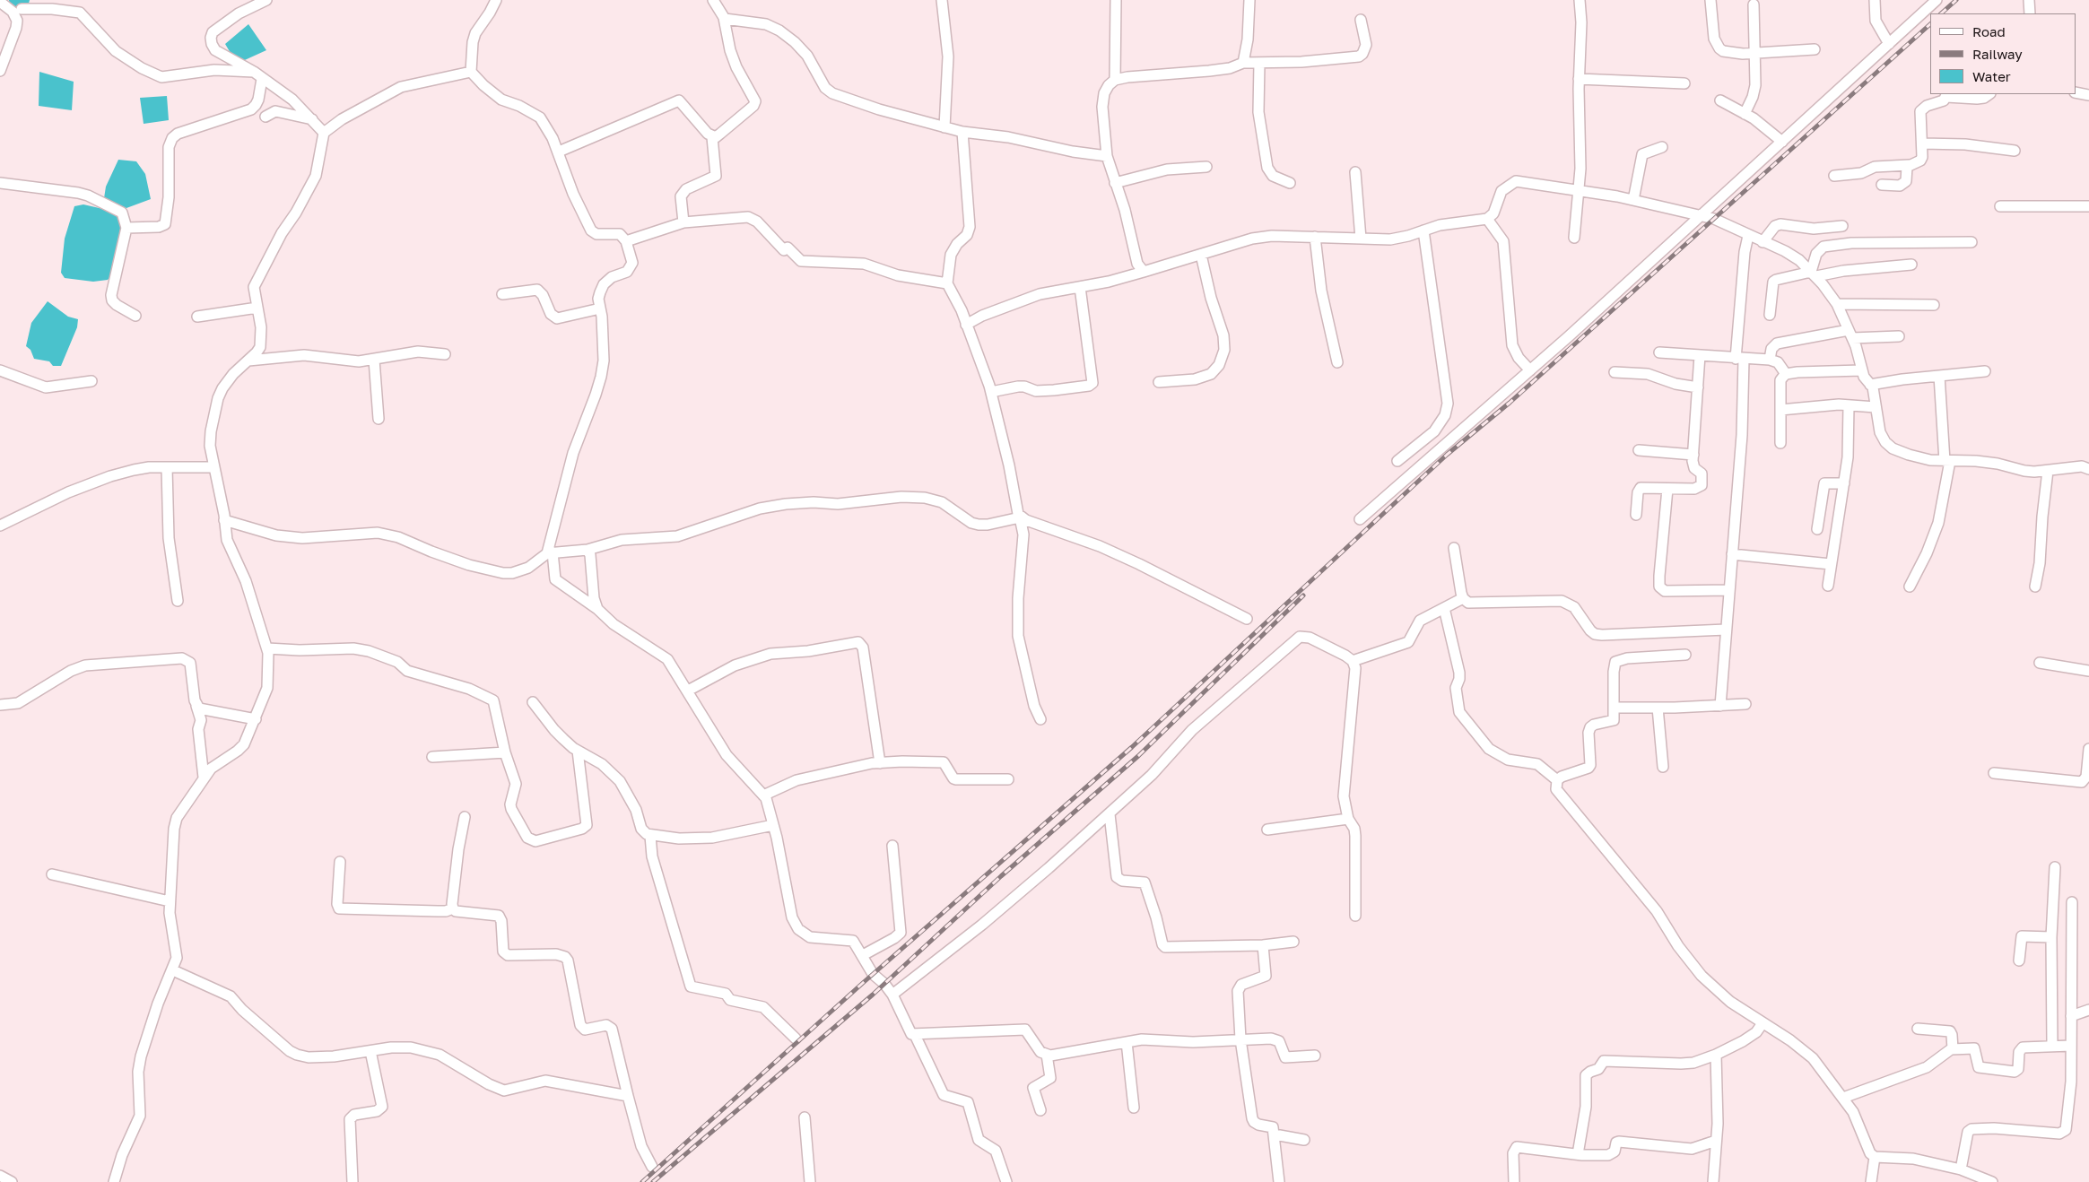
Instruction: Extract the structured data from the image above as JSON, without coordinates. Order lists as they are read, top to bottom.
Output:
{
  "legend": ["Road", "Railway", "Water"]
}
